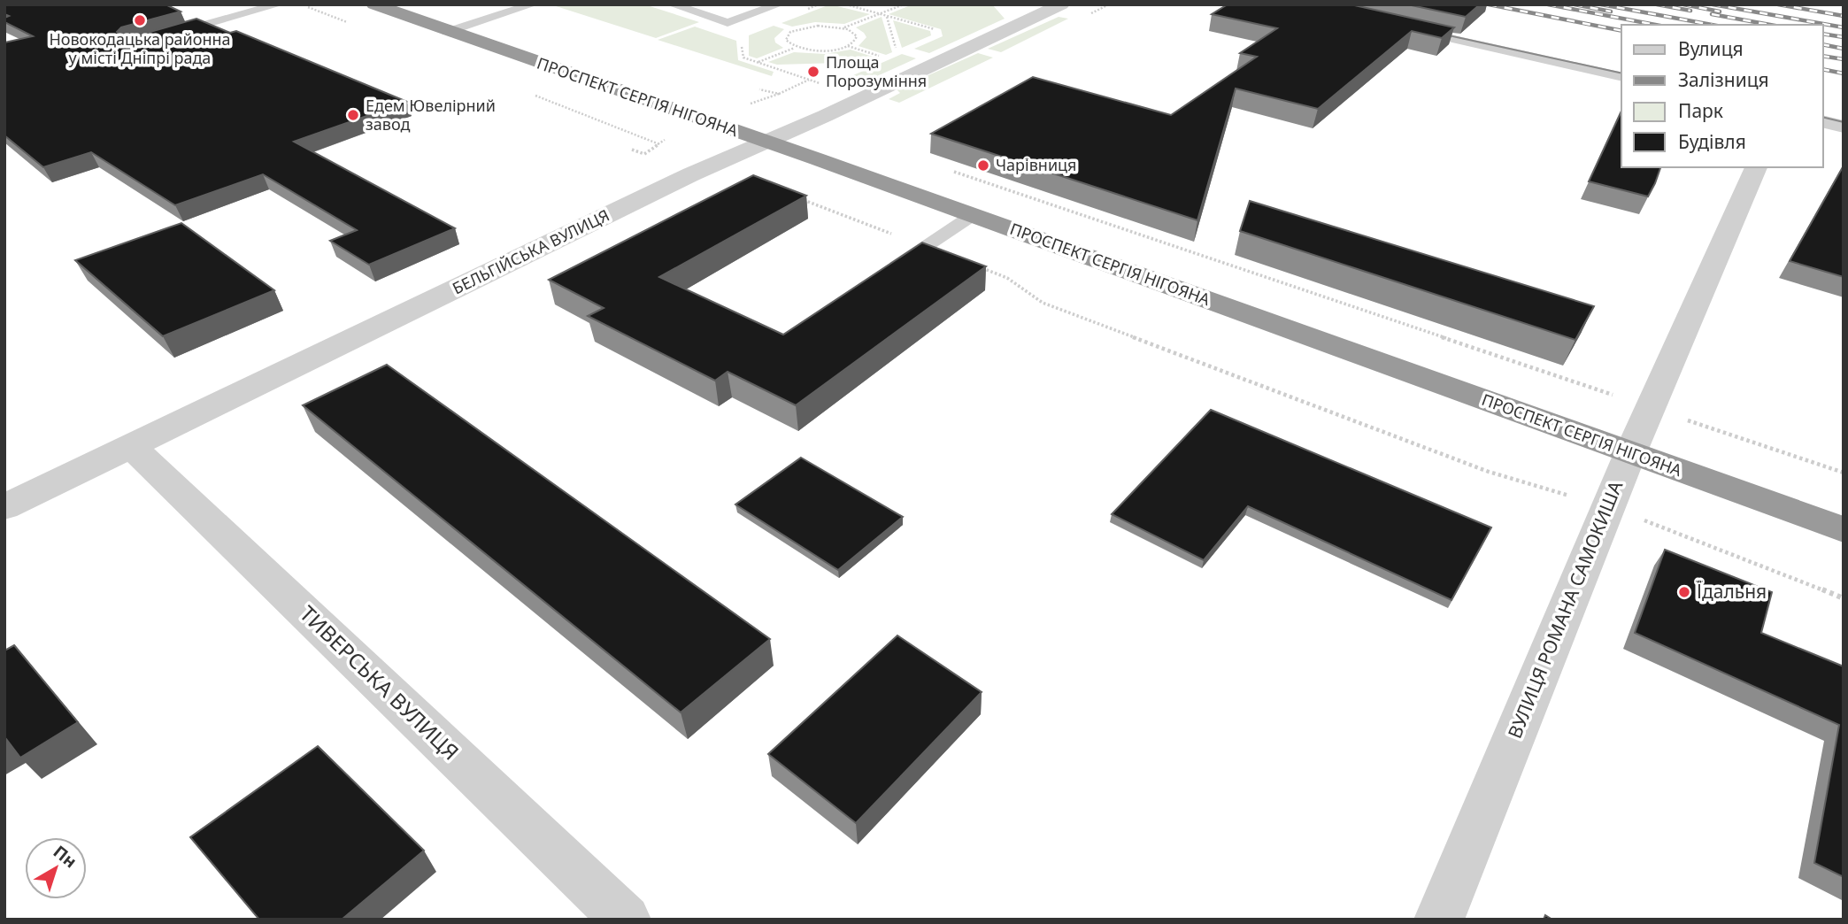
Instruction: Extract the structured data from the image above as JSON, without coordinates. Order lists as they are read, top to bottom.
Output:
{
  "streets": {
    "highway": ["ПРОСПЕКТ СЕРГІЯ НІГОЯНА"],
    "street": ["БЕЛЬГІЙСЬКА ВУЛИЦЯ", "ВУЛИЦЯ РОМАНА САМОКИША", "ТИВЕРСЬКА ВУЛИЦЯ"]
  },
  "crossings": [
    ["ПРОСПЕКТ СЕРГІЯ НІГОЯНА", "БЕЛЬГІЙСЬКА ВУЛИЦЯ"],
    ["ПРОСПЕКТ СЕРГІЯ НІГОЯНА", "ВУЛИЦЯ РОМАНА САМОКИША"],
    ["БЕЛЬГІЙСЬКА ВУЛИЦЯ", "ТИВЕРСЬКА ВУЛИЦЯ"]
  ],
  "places": [
    "Новокодацька районна у місті Дніпрі рада",
    "Площа Порозуміння",
    "Едем Ювелірний завод",
    "Чарівниця",
    "Їдальня"
  ],
  "legend": [
    "Вулиця",
    "Залізниця",
    "Парк",
    "Будівля"
  ],
  "north": "top right"
}
